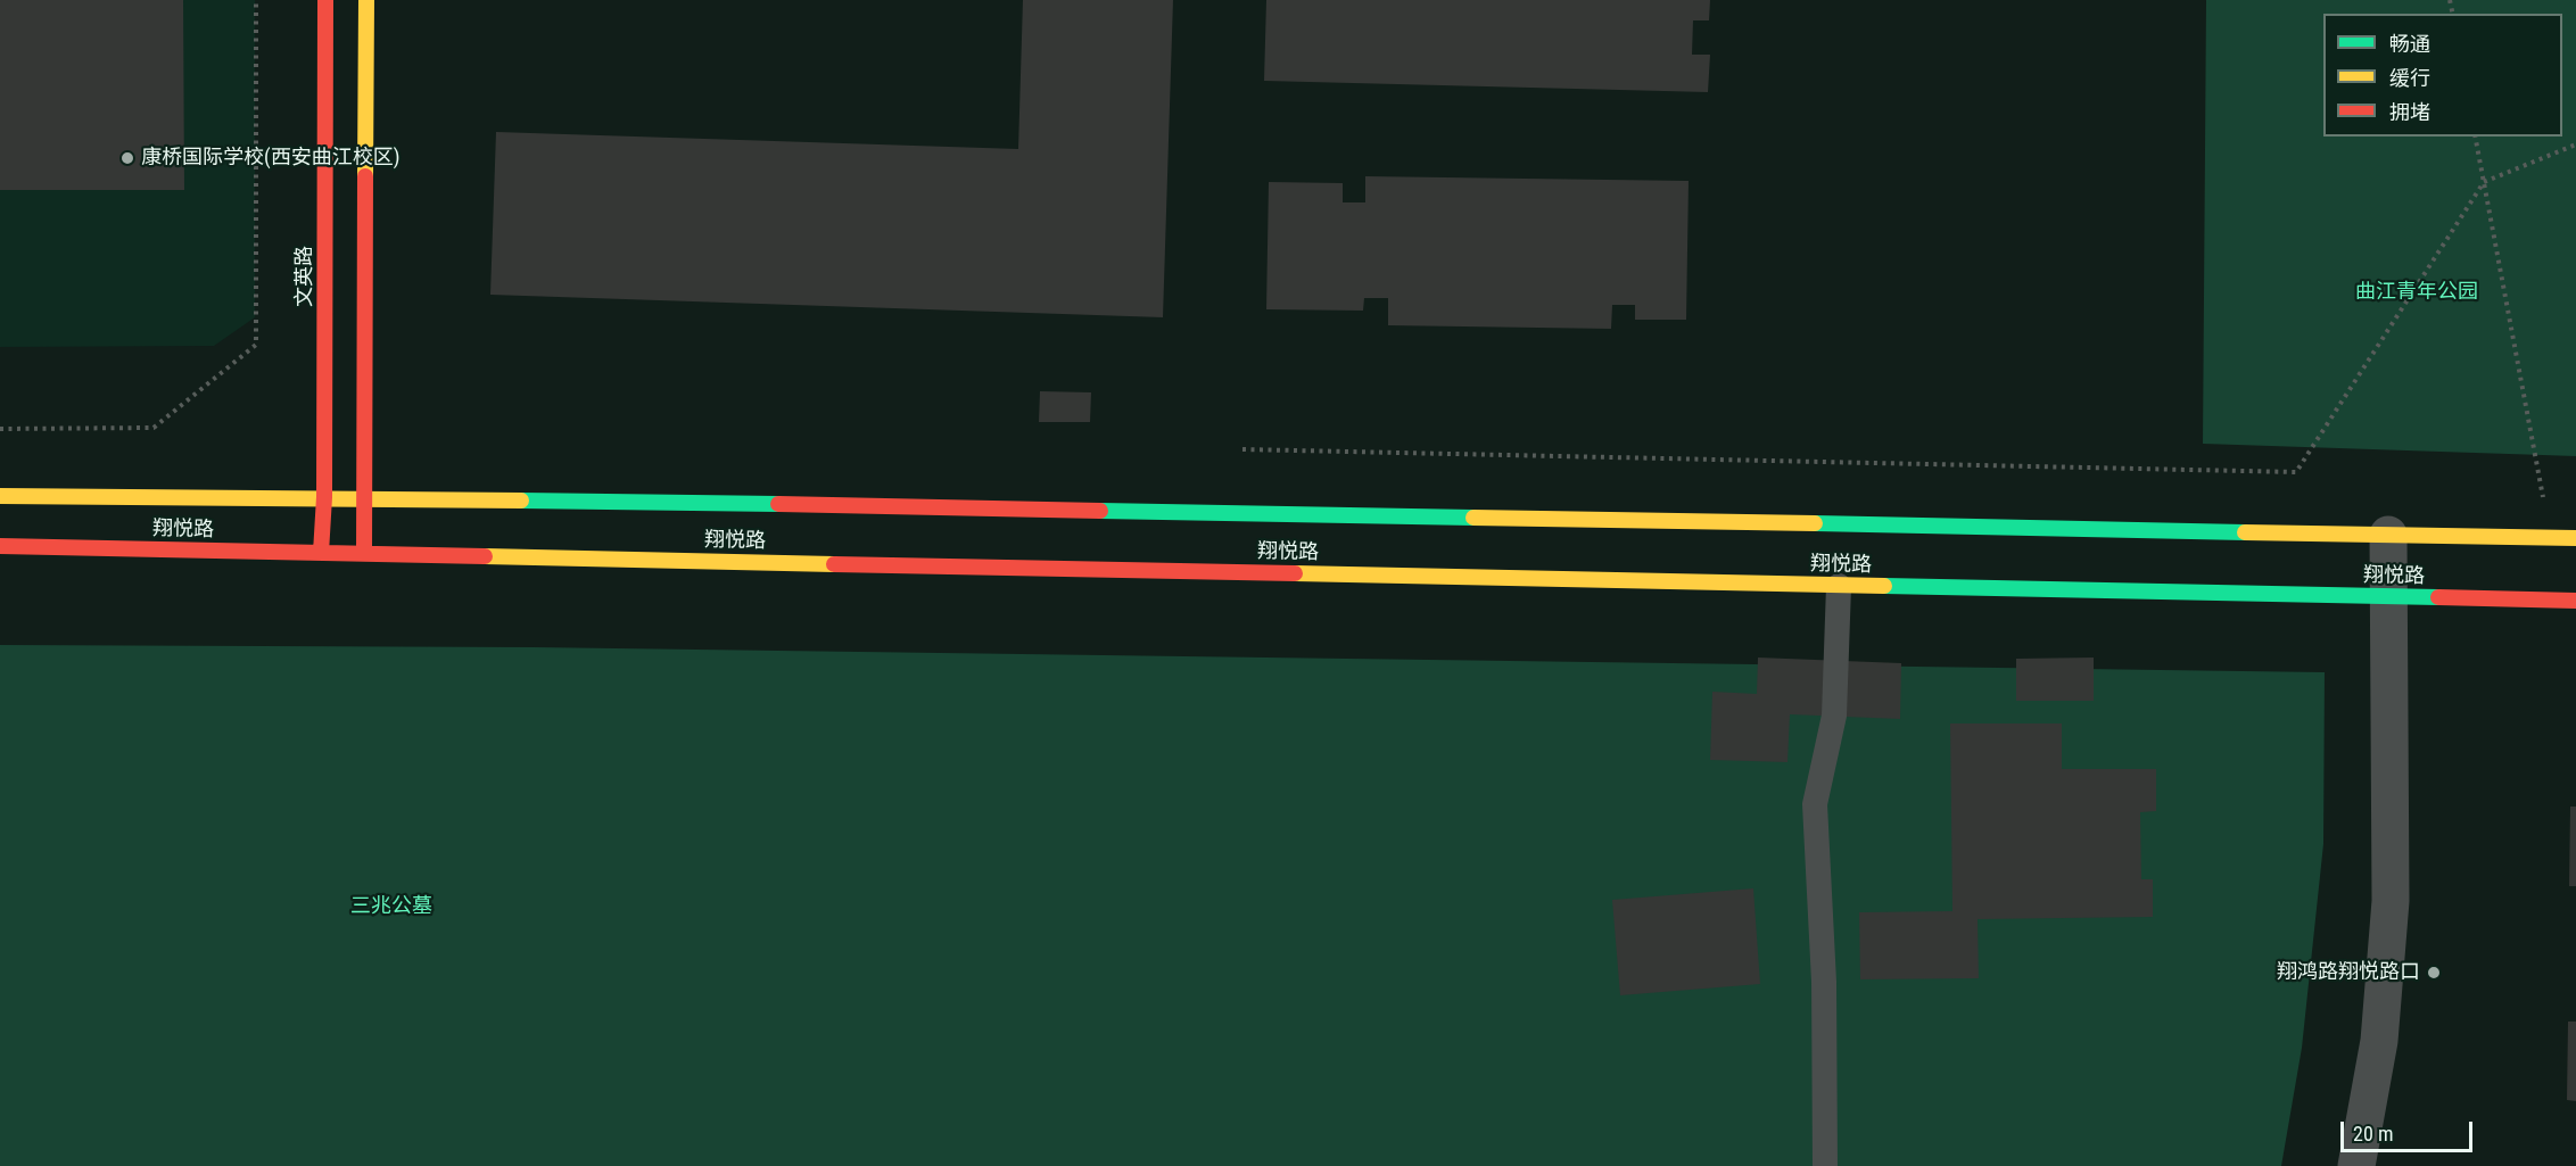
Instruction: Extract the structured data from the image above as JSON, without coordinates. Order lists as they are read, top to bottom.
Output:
{
  "streets": {
    "street": ["文英路", "翔悦路"]
  },
  "crossings": [
    ["文英路", "翔悦路"]
  ],
  "parks": ["曲江青年公园", "三兆公墓"],
  "places": ["康桥国际学校(西安曲江校区)", "翔鸿路翔悦路口"],
  "legend": ["畅通", "缓行", "拥堵"],
  "scale_bar": "20 m"
}
